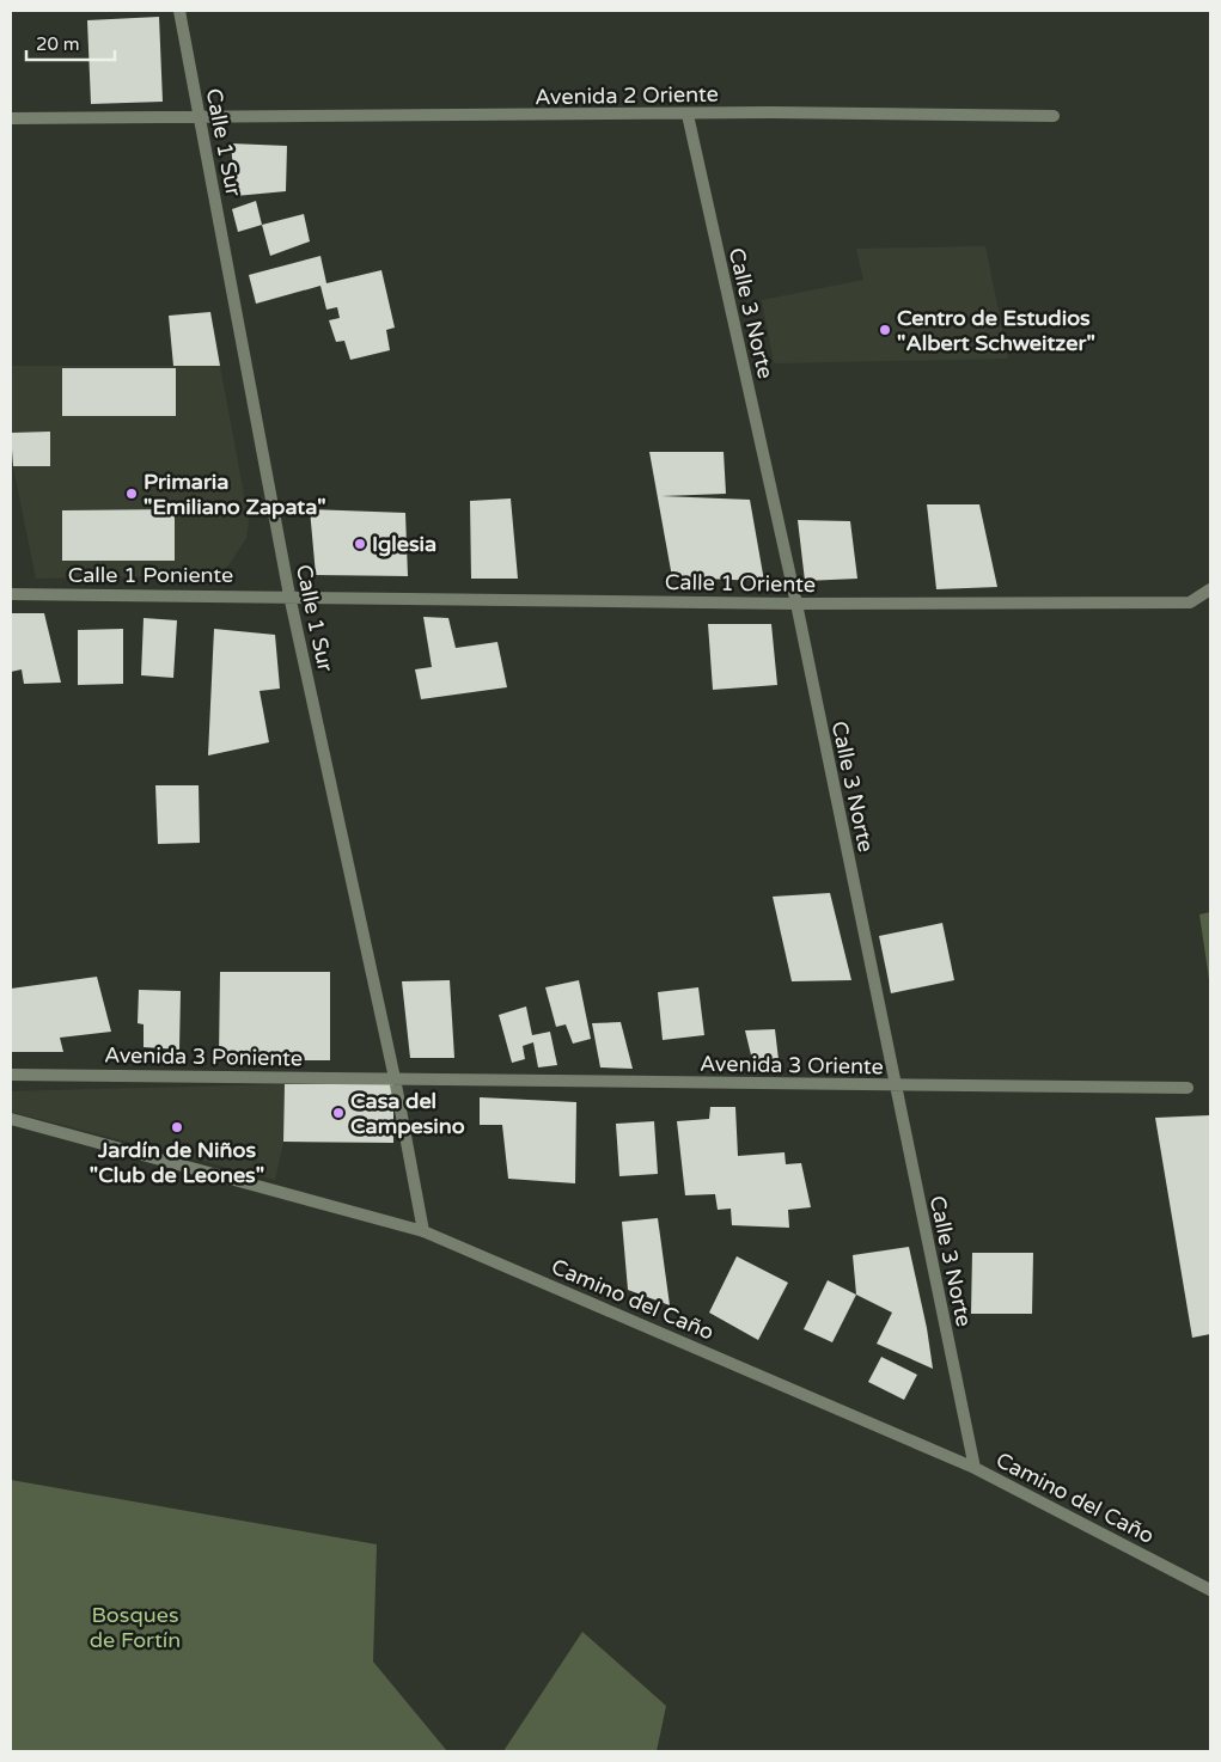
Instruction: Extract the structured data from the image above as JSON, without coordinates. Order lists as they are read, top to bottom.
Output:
{
  "streets": {
    "street": [
      "Avenida 2 Oriente",
      "Calle 1 Sur",
      "Calle 3 Norte",
      "Calle 1 Poniente",
      "Calle 1 Oriente",
      "Avenida 3 Poniente",
      "Avenida 3 Oriente",
      "Camino del Caño"
    ]
  },
  "crossings": [
    ["Avenida 2 Oriente", "Calle 1 Sur"],
    ["Avenida 2 Oriente", "Calle 3 Norte"],
    ["Calle 1 Sur", "Calle 1 Poniente"],
    ["Calle 1 Sur", "Calle 1 Oriente"],
    ["Calle 1 Sur", "Avenida 3 Poniente"],
    ["Calle 1 Sur", "Avenida 3 Oriente"],
    ["Calle 1 Sur", "Camino del Caño"],
    ["Calle 3 Norte", "Calle 1 Oriente"],
    ["Calle 3 Norte", "Avenida 3 Oriente"],
    ["Calle 3 Norte", "Camino del Caño"],
    ["Calle 1 Poniente", "Calle 1 Oriente"],
    ["Avenida 3 Poniente", "Avenida 3 Oriente"]
  ],
  "parks": ["Bosques de Fortín"],
  "places": [
    "Centro de Estudios \"Albert Schweitzer\"",
    "Primaria \"Emiliano Zapata\"",
    "Iglesia",
    "Casa del Campesino",
    "Jardín de Niños \"Club de Leones\""
  ],
  "scale_bar": "20 m"
}
